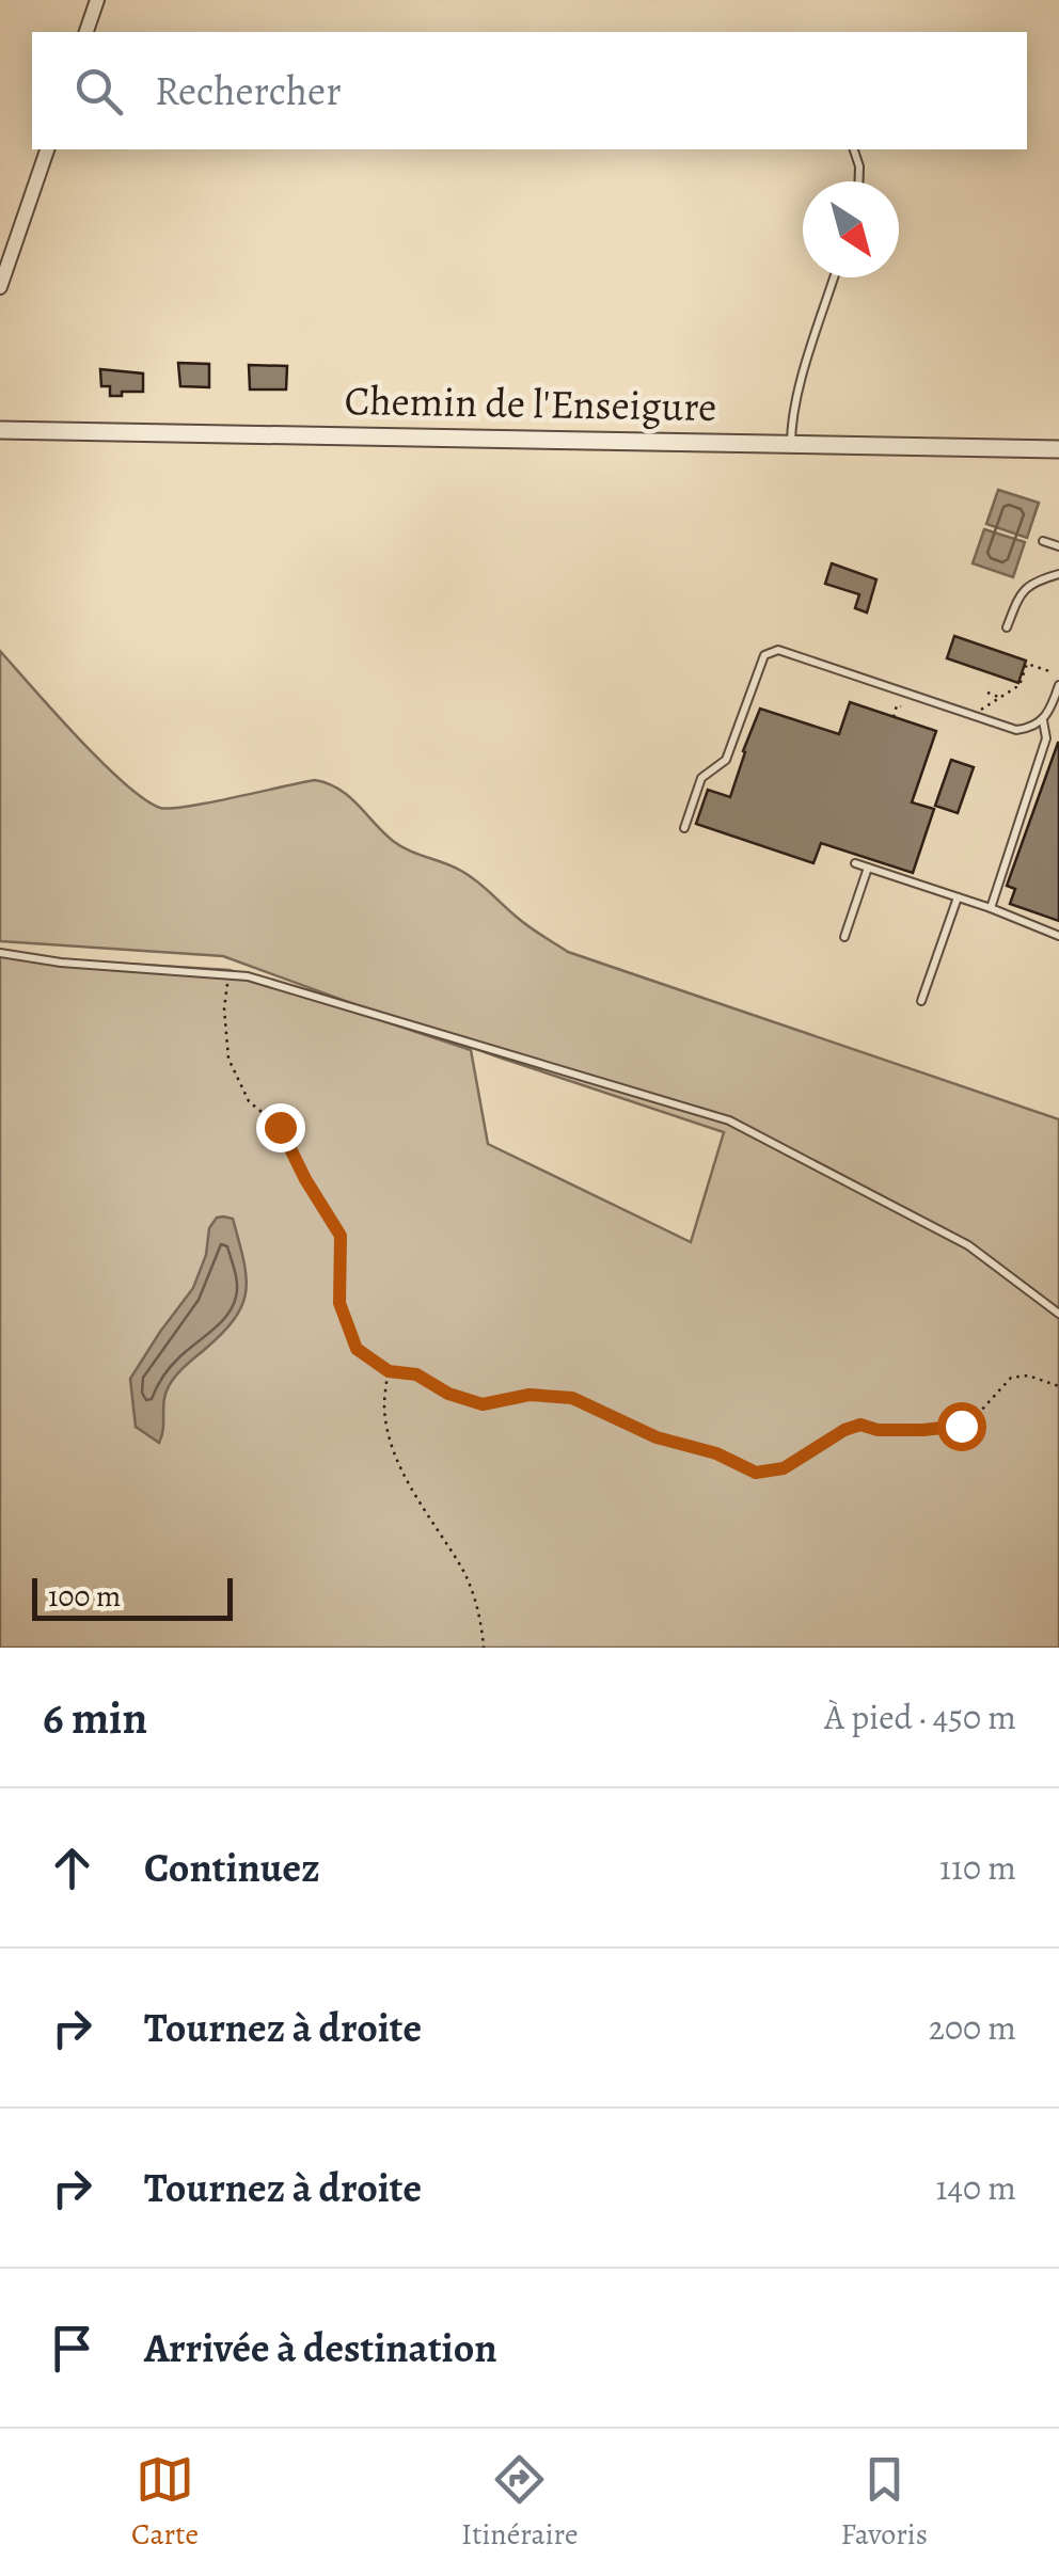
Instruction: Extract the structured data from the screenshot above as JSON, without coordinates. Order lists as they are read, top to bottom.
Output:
{
  "streets": {
    "street": ["Chemin de l'Enseigure"]
  },
  "scale_bar": "100 m",
  "north": "bottom right",
  "page": {
    "search": "Rechercher",
    "scale": "100 m",
    "heading": ["6 min", "À pied · 450 m"],
    "list": [
      ["Continuez", "110 m"],
      ["Tournez à droite", "200 m"],
      ["Tournez à droite", "140 m"],
      "Arrivée à destination"
    ],
    "nav": ["Carte", "Itinéraire", "Favoris"]
  }
}
